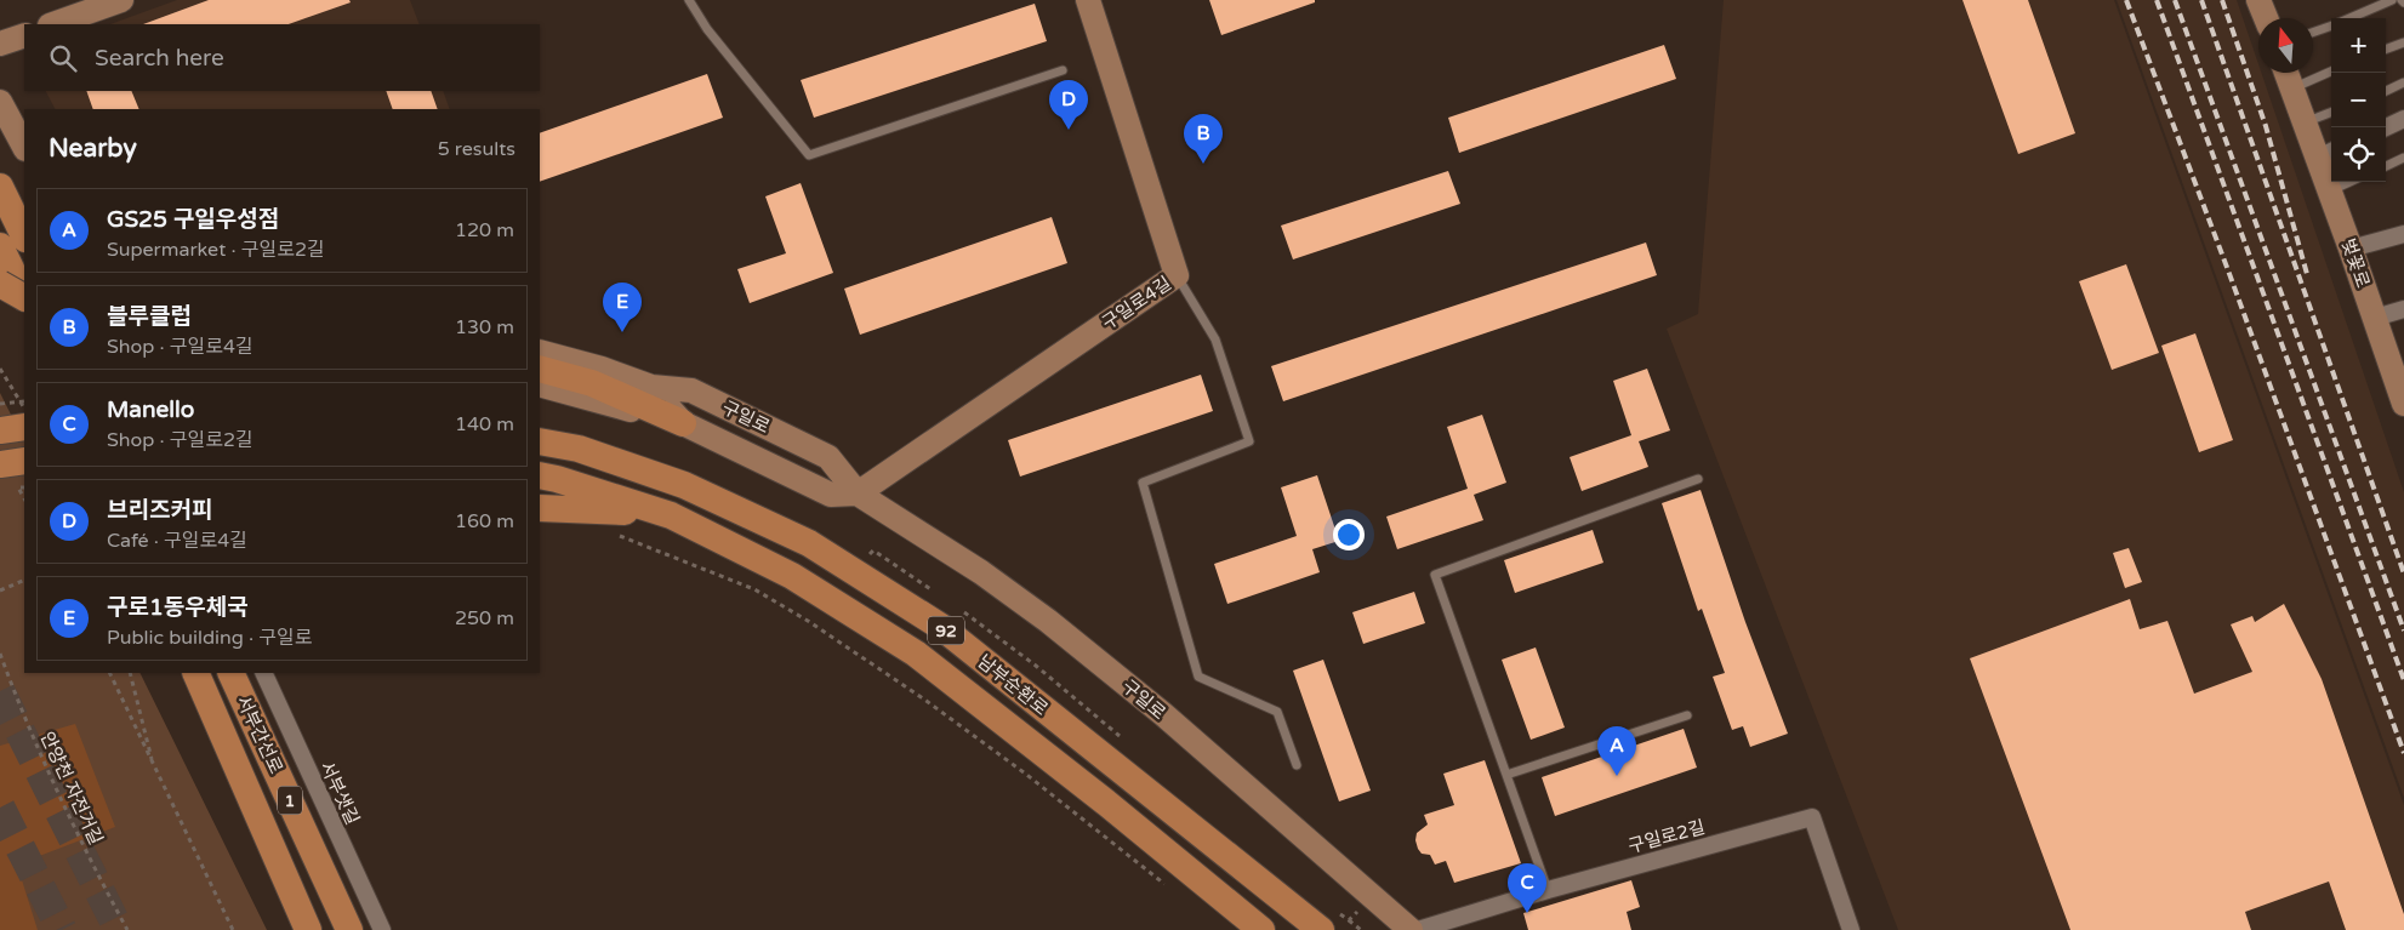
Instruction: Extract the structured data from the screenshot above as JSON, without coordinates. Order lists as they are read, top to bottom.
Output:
{
  "streets": {
    "main road": [
      "벚꽃로",
      "구일로4길",
      "구일로",
      "92",
      "남부순환로",
      "서부간선로",
      "1"
    ],
    "street": ["서부샛길", "구일로2길"],
    "path": ["안양천 자전거길"]
  },
  "crossings": [
    ["구일로4길", "구일로"]
  ],
  "north": "top",
  "page": {
    "map_buttons": ["+", "−"],
    "search": "Search here",
    "pins": [
      "D",
      "B",
      "E",
      "A",
      "C"
    ],
    "heading": ["Nearby", "5 results"],
    "list": [
      {
        "mark": "A",
        "name": "GS25 구일우성점",
        "note": "Supermarket · 구일로2길",
        "value": "120 m"
      },
      {
        "mark": "B",
        "name": "블루클럽",
        "note": "Shop · 구일로4길",
        "value": "130 m"
      },
      {
        "mark": "C",
        "name": "Manello",
        "note": "Shop · 구일로2길",
        "value": "140 m"
      },
      {
        "mark": "D",
        "name": "브리즈커피",
        "note": "Café · 구일로4길",
        "value": "160 m"
      },
      {
        "mark": "E",
        "name": "구로1동우체국",
        "note": "Public building · 구일로",
        "value": "250 m"
      }
    ]
  }
}
